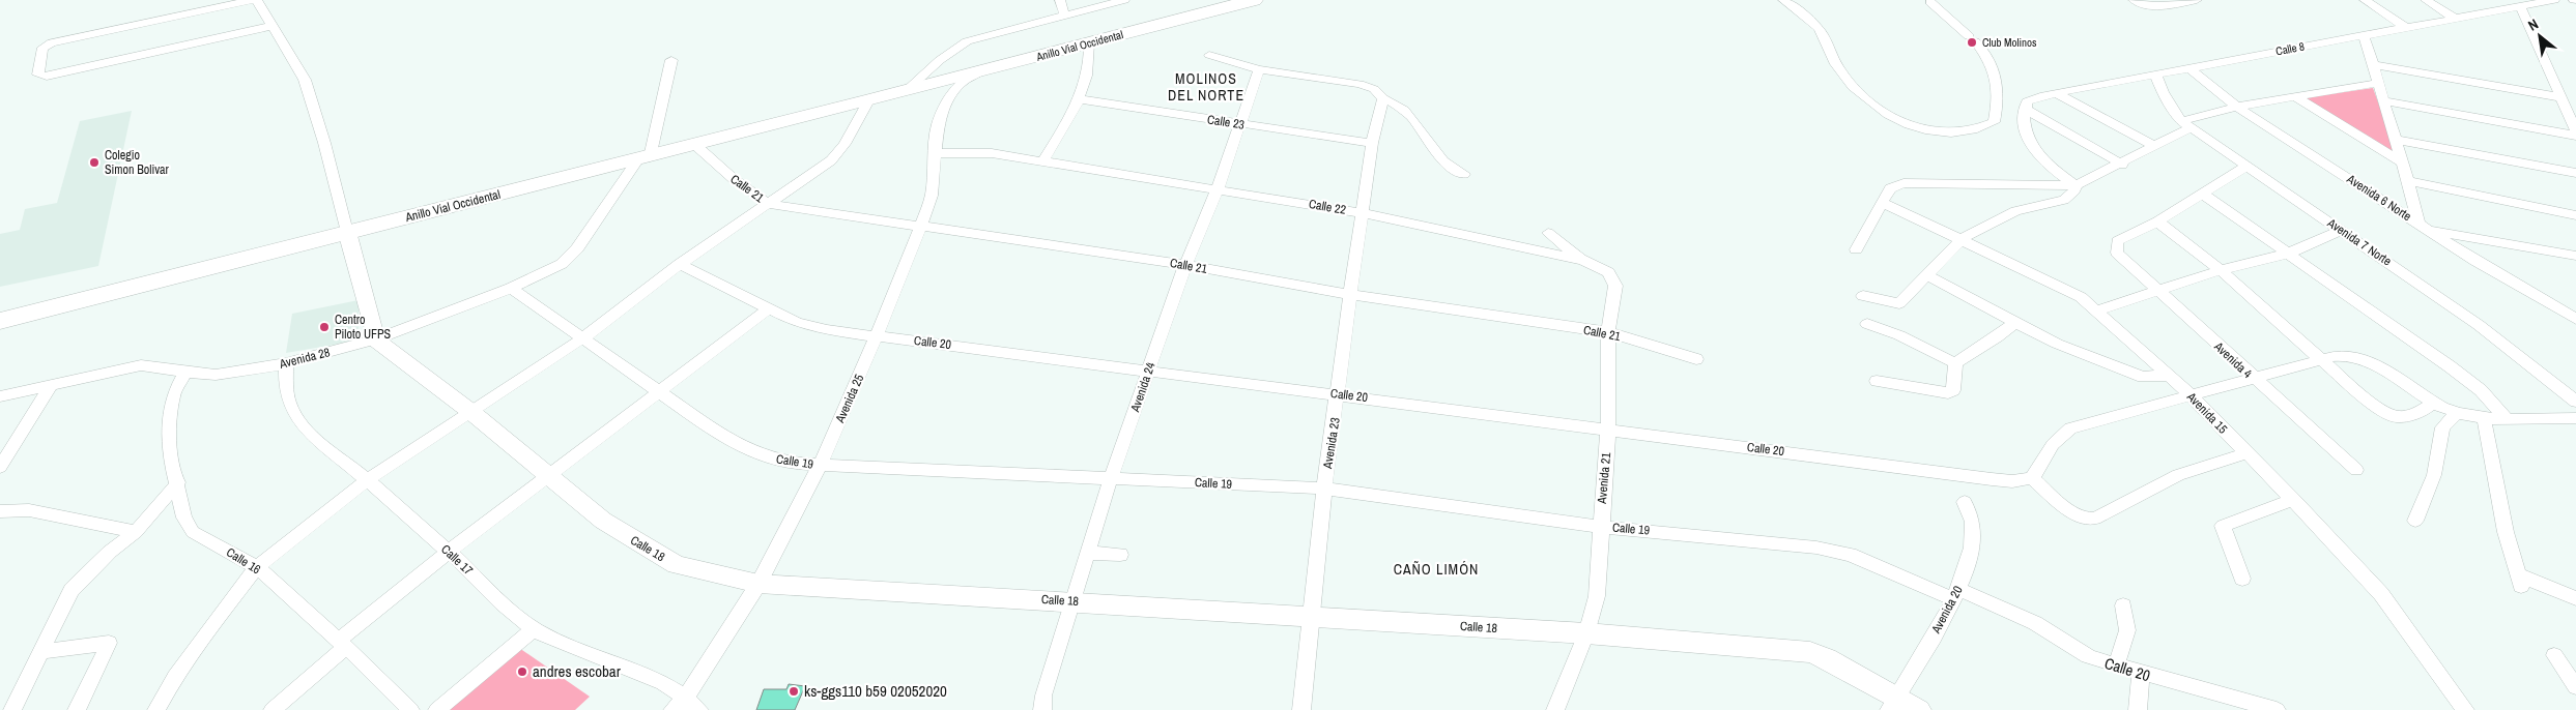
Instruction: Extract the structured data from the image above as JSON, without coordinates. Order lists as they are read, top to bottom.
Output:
{
  "streets": {
    "highway": ["Anillo Vial Occidental"],
    "street": [
      "Calle 8",
      "Calle 23",
      "Calle 21",
      "Avenida 6 Norte",
      "Calle 22",
      "Avenida 7 Norte",
      "Calle 20",
      "Avenida 28",
      "Avenida 4",
      "Avenida 24",
      "Avenida 25",
      "Avenida 15",
      "Avenida 23",
      "Calle 19",
      "Avenida 21",
      "Calle 18",
      "Calle 17",
      "Calle 16",
      "Avenida 20"
    ]
  },
  "crossings": [
    ["Anillo Vial Occidental", "Calle 21"],
    ["Anillo Vial Occidental", "Avenida 28"],
    ["Anillo Vial Occidental", "Avenida 25"],
    ["Calle 8", "Avenida 6 Norte"],
    ["Calle 8", "Avenida 7 Norte"],
    ["Calle 23", "Avenida 24"],
    ["Calle 23", "Avenida 23"],
    ["Calle 21", "Avenida 24"],
    ["Calle 21", "Avenida 25"],
    ["Calle 21", "Avenida 23"],
    ["Calle 21", "Avenida 21"],
    ["Calle 22", "Avenida 24"],
    ["Calle 22", "Avenida 25"],
    ["Calle 22", "Avenida 23"],
    ["Calle 22", "Avenida 21"],
    ["Calle 20", "Avenida 24"],
    ["Calle 20", "Avenida 25"],
    ["Calle 20", "Avenida 23"],
    ["Calle 20", "Calle 19"],
    ["Calle 20", "Avenida 21"],
    ["Calle 20", "Avenida 20"],
    ["Avenida 28", "Calle 19"],
    ["Avenida 28", "Calle 18"],
    ["Avenida 28", "Calle 17"],
    ["Avenida 28", "Calle 16"],
    ["Avenida 24", "Calle 19"],
    ["Avenida 24", "Calle 18"],
    ["Avenida 25", "Calle 19"],
    ["Avenida 25", "Calle 18"],
    ["Avenida 25", "Calle 17"],
    ["Avenida 23", "Calle 19"],
    ["Avenida 23", "Calle 18"],
    ["Calle 19", "Avenida 21"],
    ["Calle 19", "Avenida 20"],
    ["Avenida 21", "Calle 18"],
    ["Calle 18", "Avenida 20"]
  ],
  "districts": ["MOLINOS DEL NORTE", "CAÑO LIMÓN"],
  "places": [
    "Club Molinos",
    "Colegio Simon Bolivar",
    "Centro Piloto UFPS",
    "andres escobar",
    "ks-ggs110 b59 02052020"
  ],
  "north": "top left"
}
